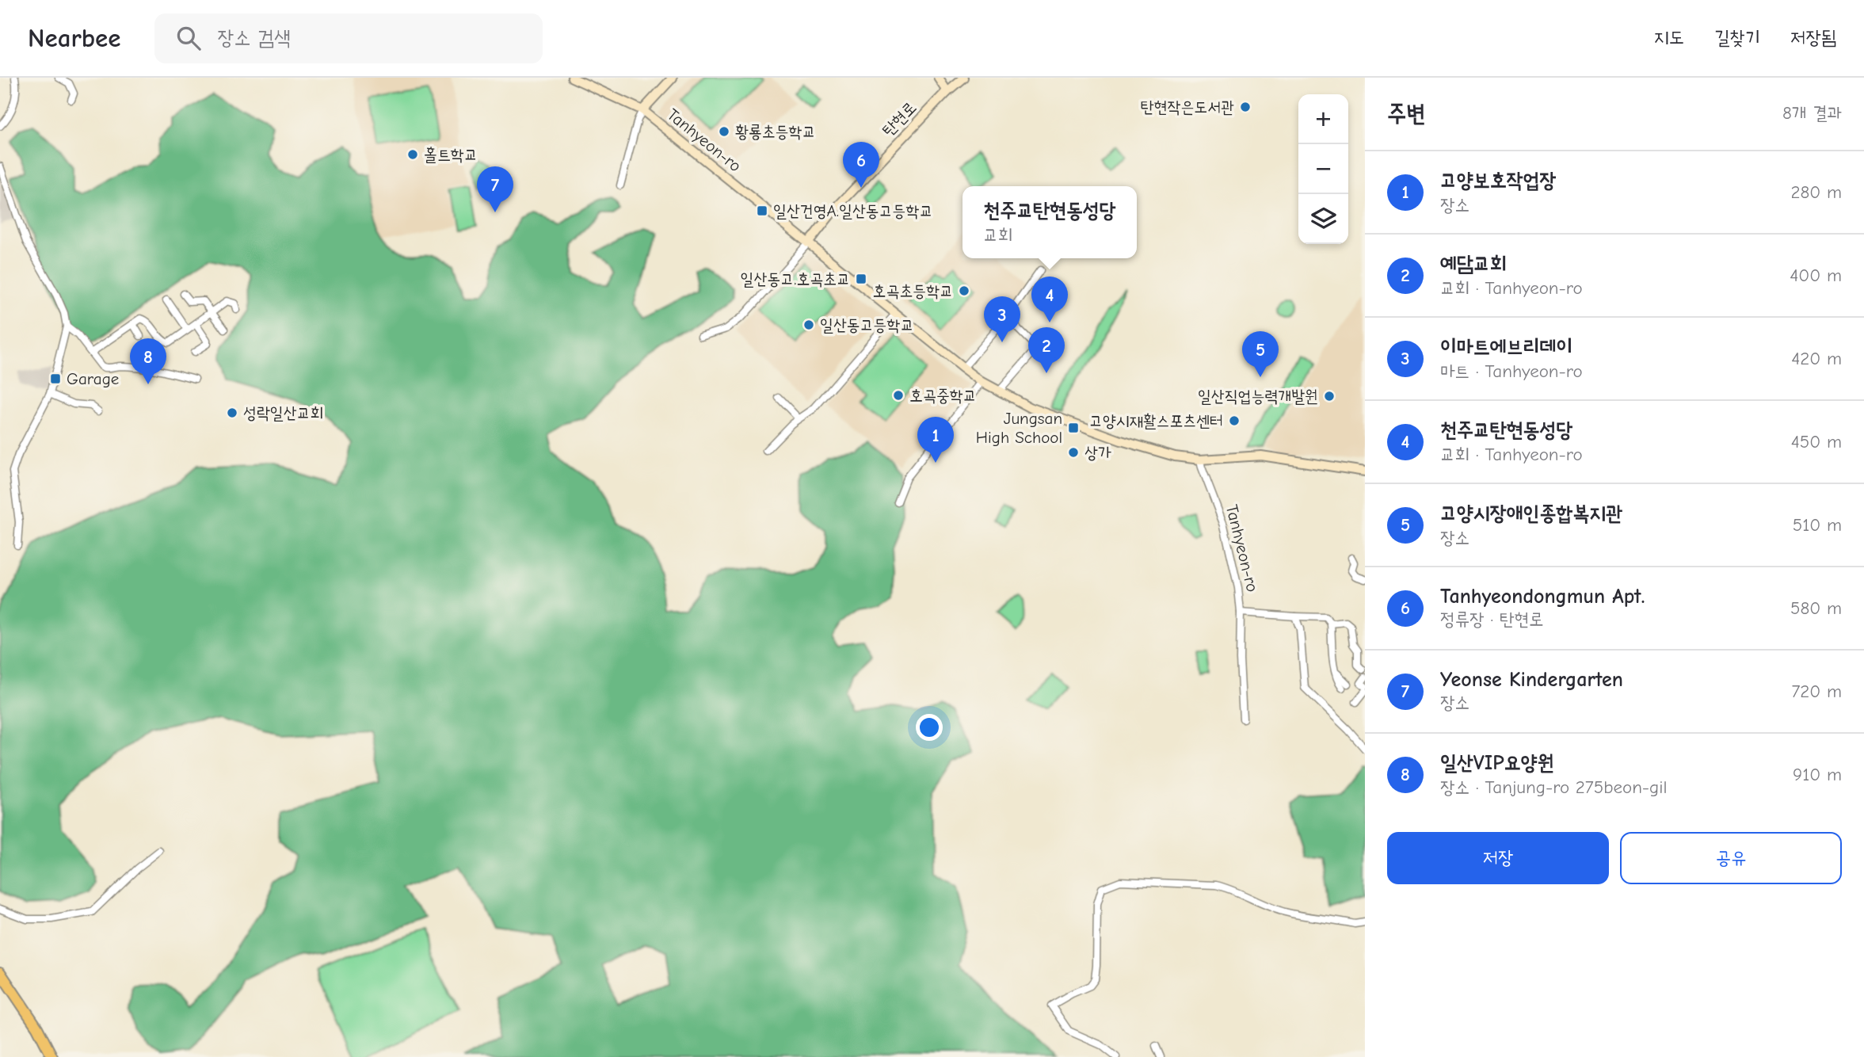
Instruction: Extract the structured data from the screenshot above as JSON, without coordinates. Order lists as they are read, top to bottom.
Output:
{
  "streets": {
    "main road": ["탄현로", "Tanhyeon-ro"]
  },
  "crossings": [
    ["탄현로", "Tanhyeon-ro"]
  ],
  "places": {
    "other": [
      "탄현작은도서관",
      "황룡초등학교",
      "홀트학교",
      "호곡초등학교",
      "일산동고등학교",
      "호곡중학교",
      "일산직업능력개발원",
      "성락일산교회",
      "고양시재활스포츠센터",
      "상가"
    ],
    "transit": [
      "일산건영A.일산동고등학교",
      "일산동고.호곡초교",
      "Garage",
      "Jungsan High School"
    ]
  },
  "page": {
    "header": "Nearbee",
    "search": "장소 검색",
    "nav": ["지도", "길찾기", "저장됨"],
    "heading": ["주변", "8개 결과"],
    "map_buttons": ["+", "−"],
    "pins": [
      "6",
      "7",
      "4",
      "3",
      "2",
      "5",
      "8",
      "1"
    ],
    "list": [
      {
        "mark": "1",
        "name": "고양보호작업장",
        "note": "장소",
        "value": "280 m"
      },
      {
        "mark": "2",
        "name": "예담교회",
        "note": "교회 · Tanhyeon-ro",
        "value": "400 m"
      },
      {
        "mark": "3",
        "name": "이마트에브리데이",
        "note": "마트 · Tanhyeon-ro",
        "value": "420 m"
      },
      {
        "mark": "4",
        "name": "천주교탄현동성당",
        "note": "교회 · Tanhyeon-ro",
        "value": "450 m"
      },
      {
        "mark": "5",
        "name": "고양시장애인종합복지관",
        "note": "장소",
        "value": "510 m"
      },
      {
        "mark": "6",
        "name": "Tanhyeondongmun Apt.",
        "note": "정류장 · 탄현로",
        "value": "580 m"
      },
      {
        "mark": "7",
        "name": "Yeonse Kindergarten",
        "note": "장소",
        "value": "720 m"
      },
      {
        "mark": "8",
        "name": "일산VIP요양원",
        "note": "장소 · Tanjung-ro 275beon-gil",
        "value": "910 m"
      }
    ],
    "popup": ["천주교탄현동성당", "교회"],
    "buttons": ["저장", "공유"]
  }
}
